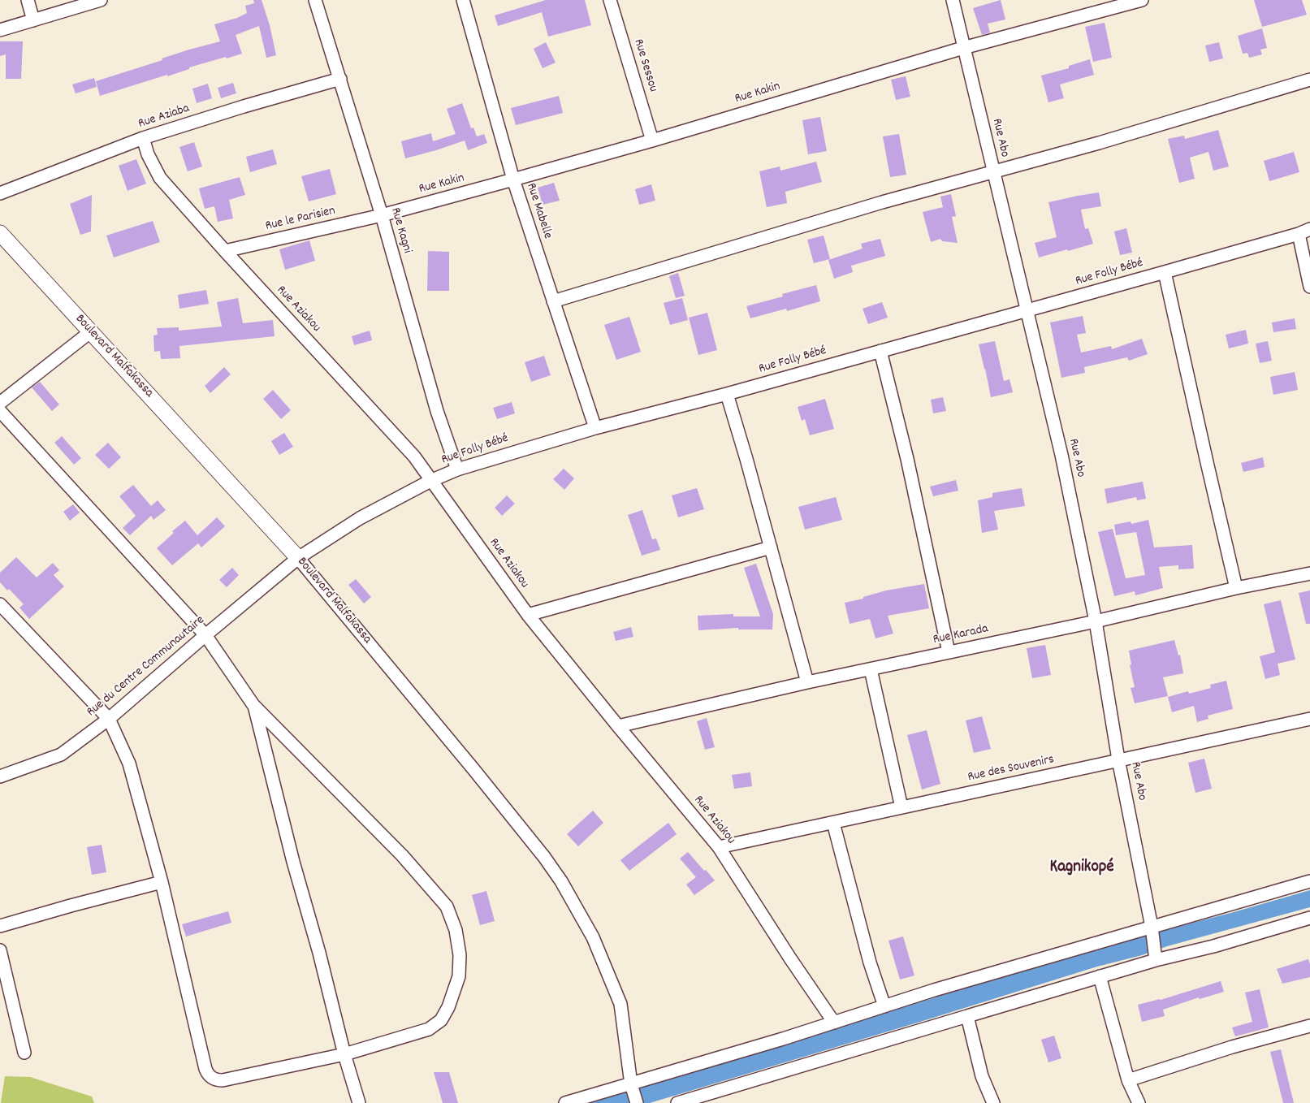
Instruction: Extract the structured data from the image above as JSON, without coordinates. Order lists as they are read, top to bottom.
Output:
{
  "streets": {
    "street": [
      "Rue Sessou",
      "Rue Kakin",
      "Rue Aziaba",
      "Rue Abo",
      "Rue Mabelle",
      "Rue le Parisien",
      "Rue Kagni",
      "Rue Folly Bébé",
      "Rue Aziakou",
      "Boulevard Malfakassa",
      "Rue Karada",
      "Rue du Centre Communautaire",
      "Rue des Souvenirs"
    ]
  },
  "crossings": [
    ["Rue Sessou", "Rue Kakin"],
    ["Rue Kakin", "Rue Abo"],
    ["Rue Kakin", "Rue Mabelle"],
    ["Rue Kakin", "Rue le Parisien"],
    ["Rue Kakin", "Rue Kagni"],
    ["Rue Aziaba", "Rue Kagni"],
    ["Rue Aziaba", "Rue Aziakou"],
    ["Rue Abo", "Rue Folly Bébé"],
    ["Rue Abo", "Rue Karada"],
    ["Rue Abo", "Rue des Souvenirs"],
    ["Rue Mabelle", "Rue Folly Bébé"],
    ["Rue le Parisien", "Rue Kagni"],
    ["Rue le Parisien", "Rue Aziakou"],
    ["Rue Kagni", "Rue Folly Bébé"],
    ["Rue Folly Bébé", "Rue Aziakou"],
    ["Rue Folly Bébé", "Boulevard Malfakassa"],
    ["Rue Folly Bébé", "Rue du Centre Communautaire"],
    ["Rue Aziakou", "Rue Karada"],
    ["Rue Aziakou", "Rue des Souvenirs"],
    ["Boulevard Malfakassa", "Rue du Centre Communautaire"]
  ],
  "districts": ["Kagnikopé"]
}
